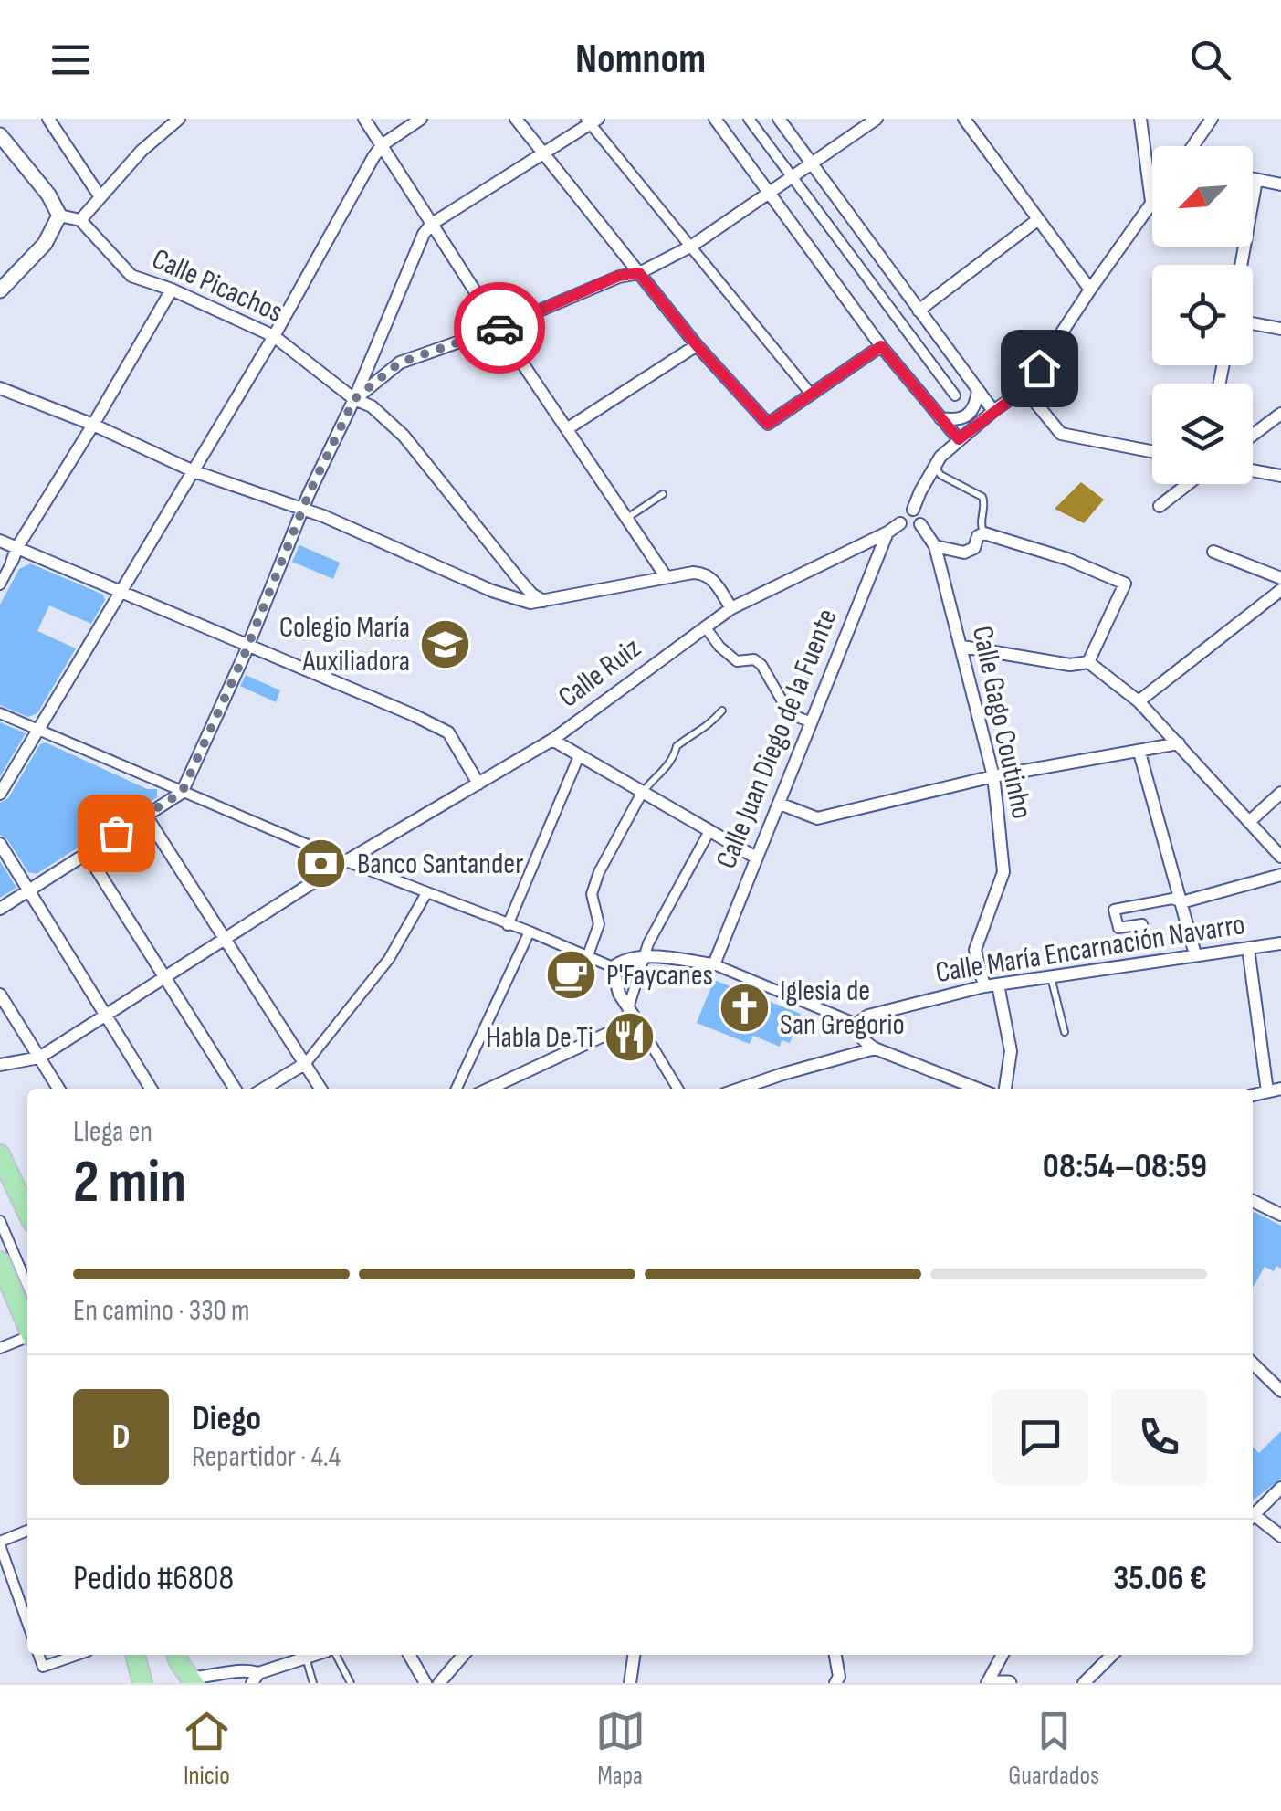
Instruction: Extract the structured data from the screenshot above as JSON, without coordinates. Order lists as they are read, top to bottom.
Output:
{
  "streets": {
    "street": [
      "Calle Picachos",
      "Calle Ruiz",
      "Calle Gago Coutinho",
      "Calle Juan Diego de la Fuente",
      "Calle María Encarnación Navarro"
    ]
  },
  "crossings": [
    ["Calle Ruiz", "Calle Juan Diego de la Fuente"],
    ["Calle Gago Coutinho", "Calle María Encarnación Navarro"]
  ],
  "places": {
    "school or university": ["Colegio María Auxiliadora"],
    "bank": ["Banco Santander"],
    "cafe": ["P'Faycanes"],
    "church": ["Iglesia de San Gregorio"],
    "restaurant": ["Habla De Ti"]
  },
  "north": "bottom left",
  "page": {
    "header": "Nomnom",
    "heading": ["2 min", "Llega en", "08:54–08:59"],
    "panel": [
      "Diego",
      "Repartidor · 4.4",
      "Pedido #6808",
      "35.06 €"
    ],
    "bar": "En camino · 330 m",
    "round": "D",
    "tabs": ["Inicio", "Mapa", "Guardados"]
  }
}
